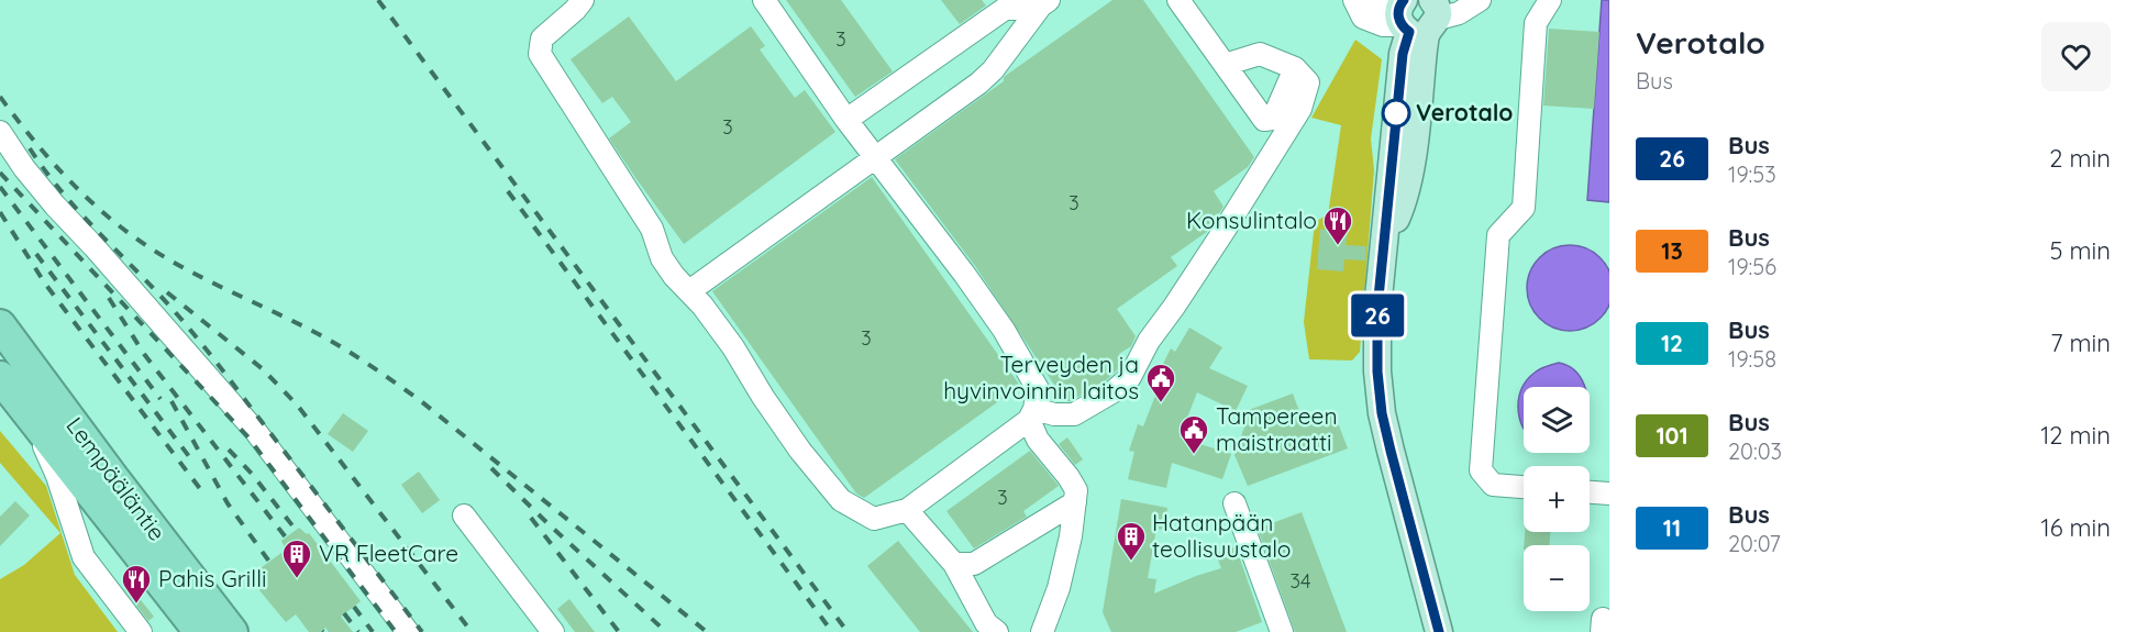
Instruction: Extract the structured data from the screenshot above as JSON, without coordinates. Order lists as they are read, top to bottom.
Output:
{
  "streets": {
    "highway": ["Lempääläntie"]
  },
  "places": {
    "other": ["Verotalo"],
    "restaurant": ["Konsulintalo", "Pahis Grilli"],
    "public building": ["Terveyden ja hyvinvoinnin laitos", "Tampereen maistraatti"],
    "building": ["Hatanpään teollisuustalo", "VR FleetCare"]
  },
  "lines": ["bus line 26"],
  "house_numbers": [
    "3",
    "3",
    "3",
    "3",
    "3",
    "34"
  ],
  "page": {
    "on_map": "26",
    "heading": ["Verotalo", "Bus"],
    "list": [
      {
        "mark": "26",
        "name": "Bus",
        "note": "19:53",
        "value": "2 min"
      },
      {
        "mark": "13",
        "name": "Bus",
        "note": "19:56",
        "value": "5 min"
      },
      {
        "mark": "12",
        "name": "Bus",
        "note": "19:58",
        "value": "7 min"
      },
      {
        "mark": "101",
        "name": "Bus",
        "note": "20:03",
        "value": "12 min"
      },
      {
        "mark": "11",
        "name": "Bus",
        "note": "20:07",
        "value": "16 min"
      }
    ],
    "map_buttons": ["+", "−"]
  }
}
